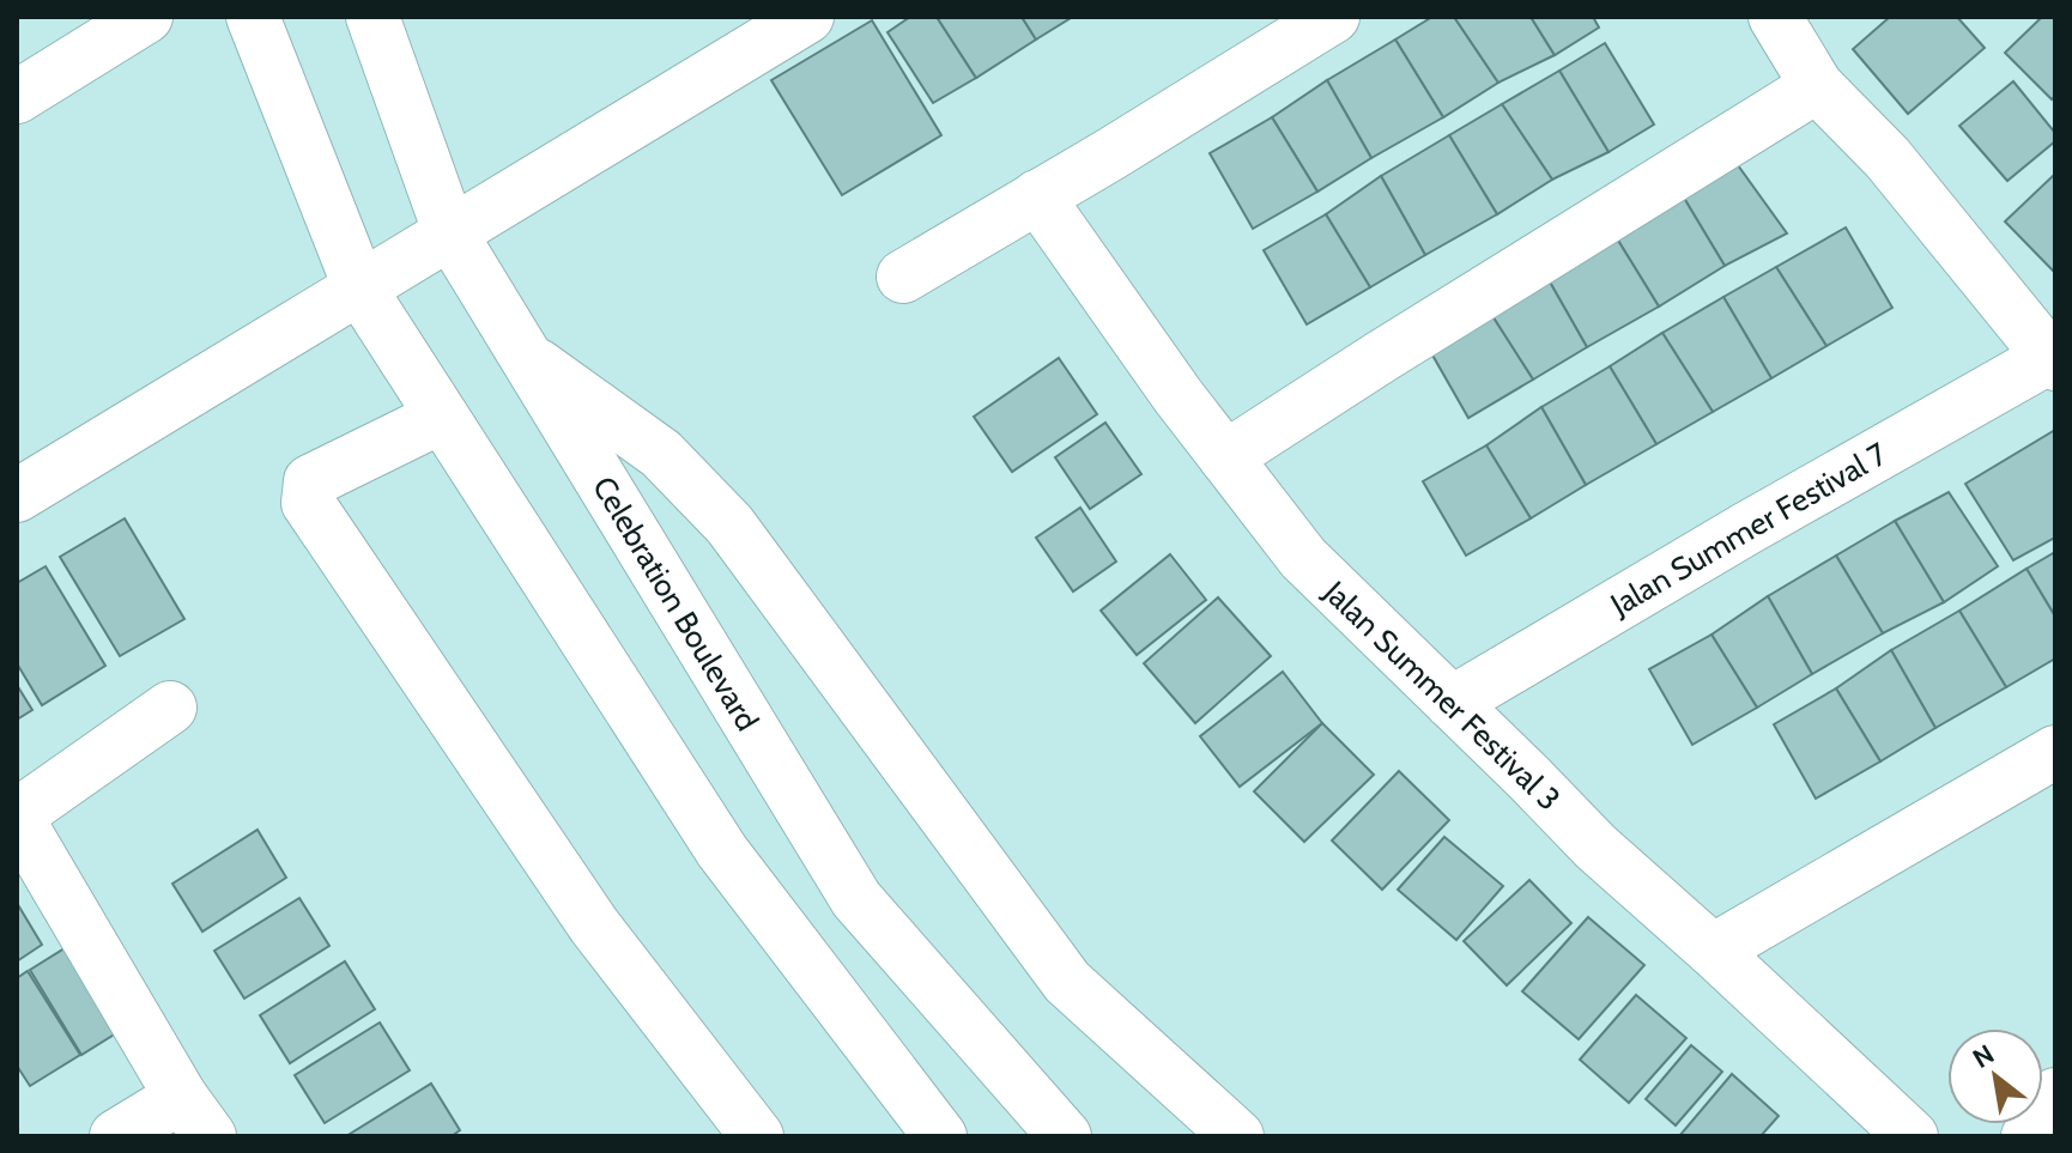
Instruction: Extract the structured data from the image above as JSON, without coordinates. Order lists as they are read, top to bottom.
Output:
{
  "streets": {
    "street": ["Jalan Summer Festival 7", "Celebration Boulevard", "Jalan Summer Festival 3"]
  },
  "crossings": [
    ["Jalan Summer Festival 7", "Jalan Summer Festival 3"]
  ],
  "north": "top left"
}
